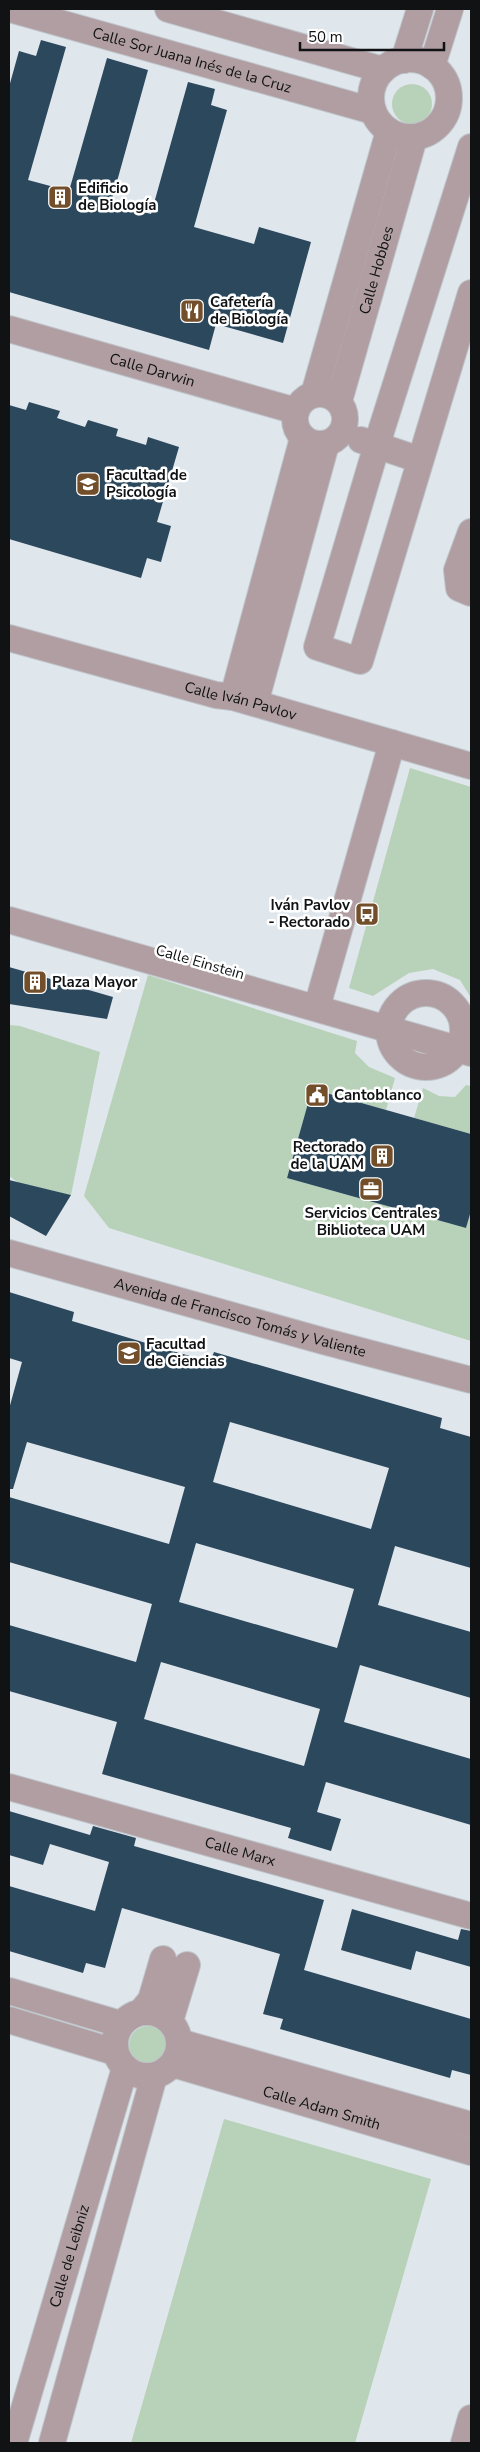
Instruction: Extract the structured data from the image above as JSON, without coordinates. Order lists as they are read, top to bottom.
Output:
{
  "streets": {
    "street": [
      "Calle Sor Juana Inés de la Cruz",
      "Calle Hobbes",
      "Calle Darwin",
      "Calle Iván Pavlov",
      "Calle Einstein",
      "Avenida de Francisco Tomás y Valiente",
      "Calle Marx",
      "Calle Adam Smith",
      "Calle de Leibniz"
    ]
  },
  "crossings": [
    ["Calle Sor Juana Inés de la Cruz", "Calle Hobbes"],
    ["Calle Hobbes", "Calle Darwin"],
    ["Calle Hobbes", "Calle Iván Pavlov"],
    ["Calle Adam Smith", "Calle de Leibniz"]
  ],
  "places": {
    "building": ["Edificio de Biología", "Plaza Mayor", "Rectorado de la UAM"],
    "restaurant": ["Cafetería de Biología"],
    "school or university": ["Facultad de Psicología", "Facultad de Ciencias"],
    "bus stop": ["Iván Pavlov - Rectorado"],
    "public building": ["Cantoblanco"],
    "office": ["Servicios Centrales Biblioteca UAM"]
  },
  "scale_bar": "50 m"
}
